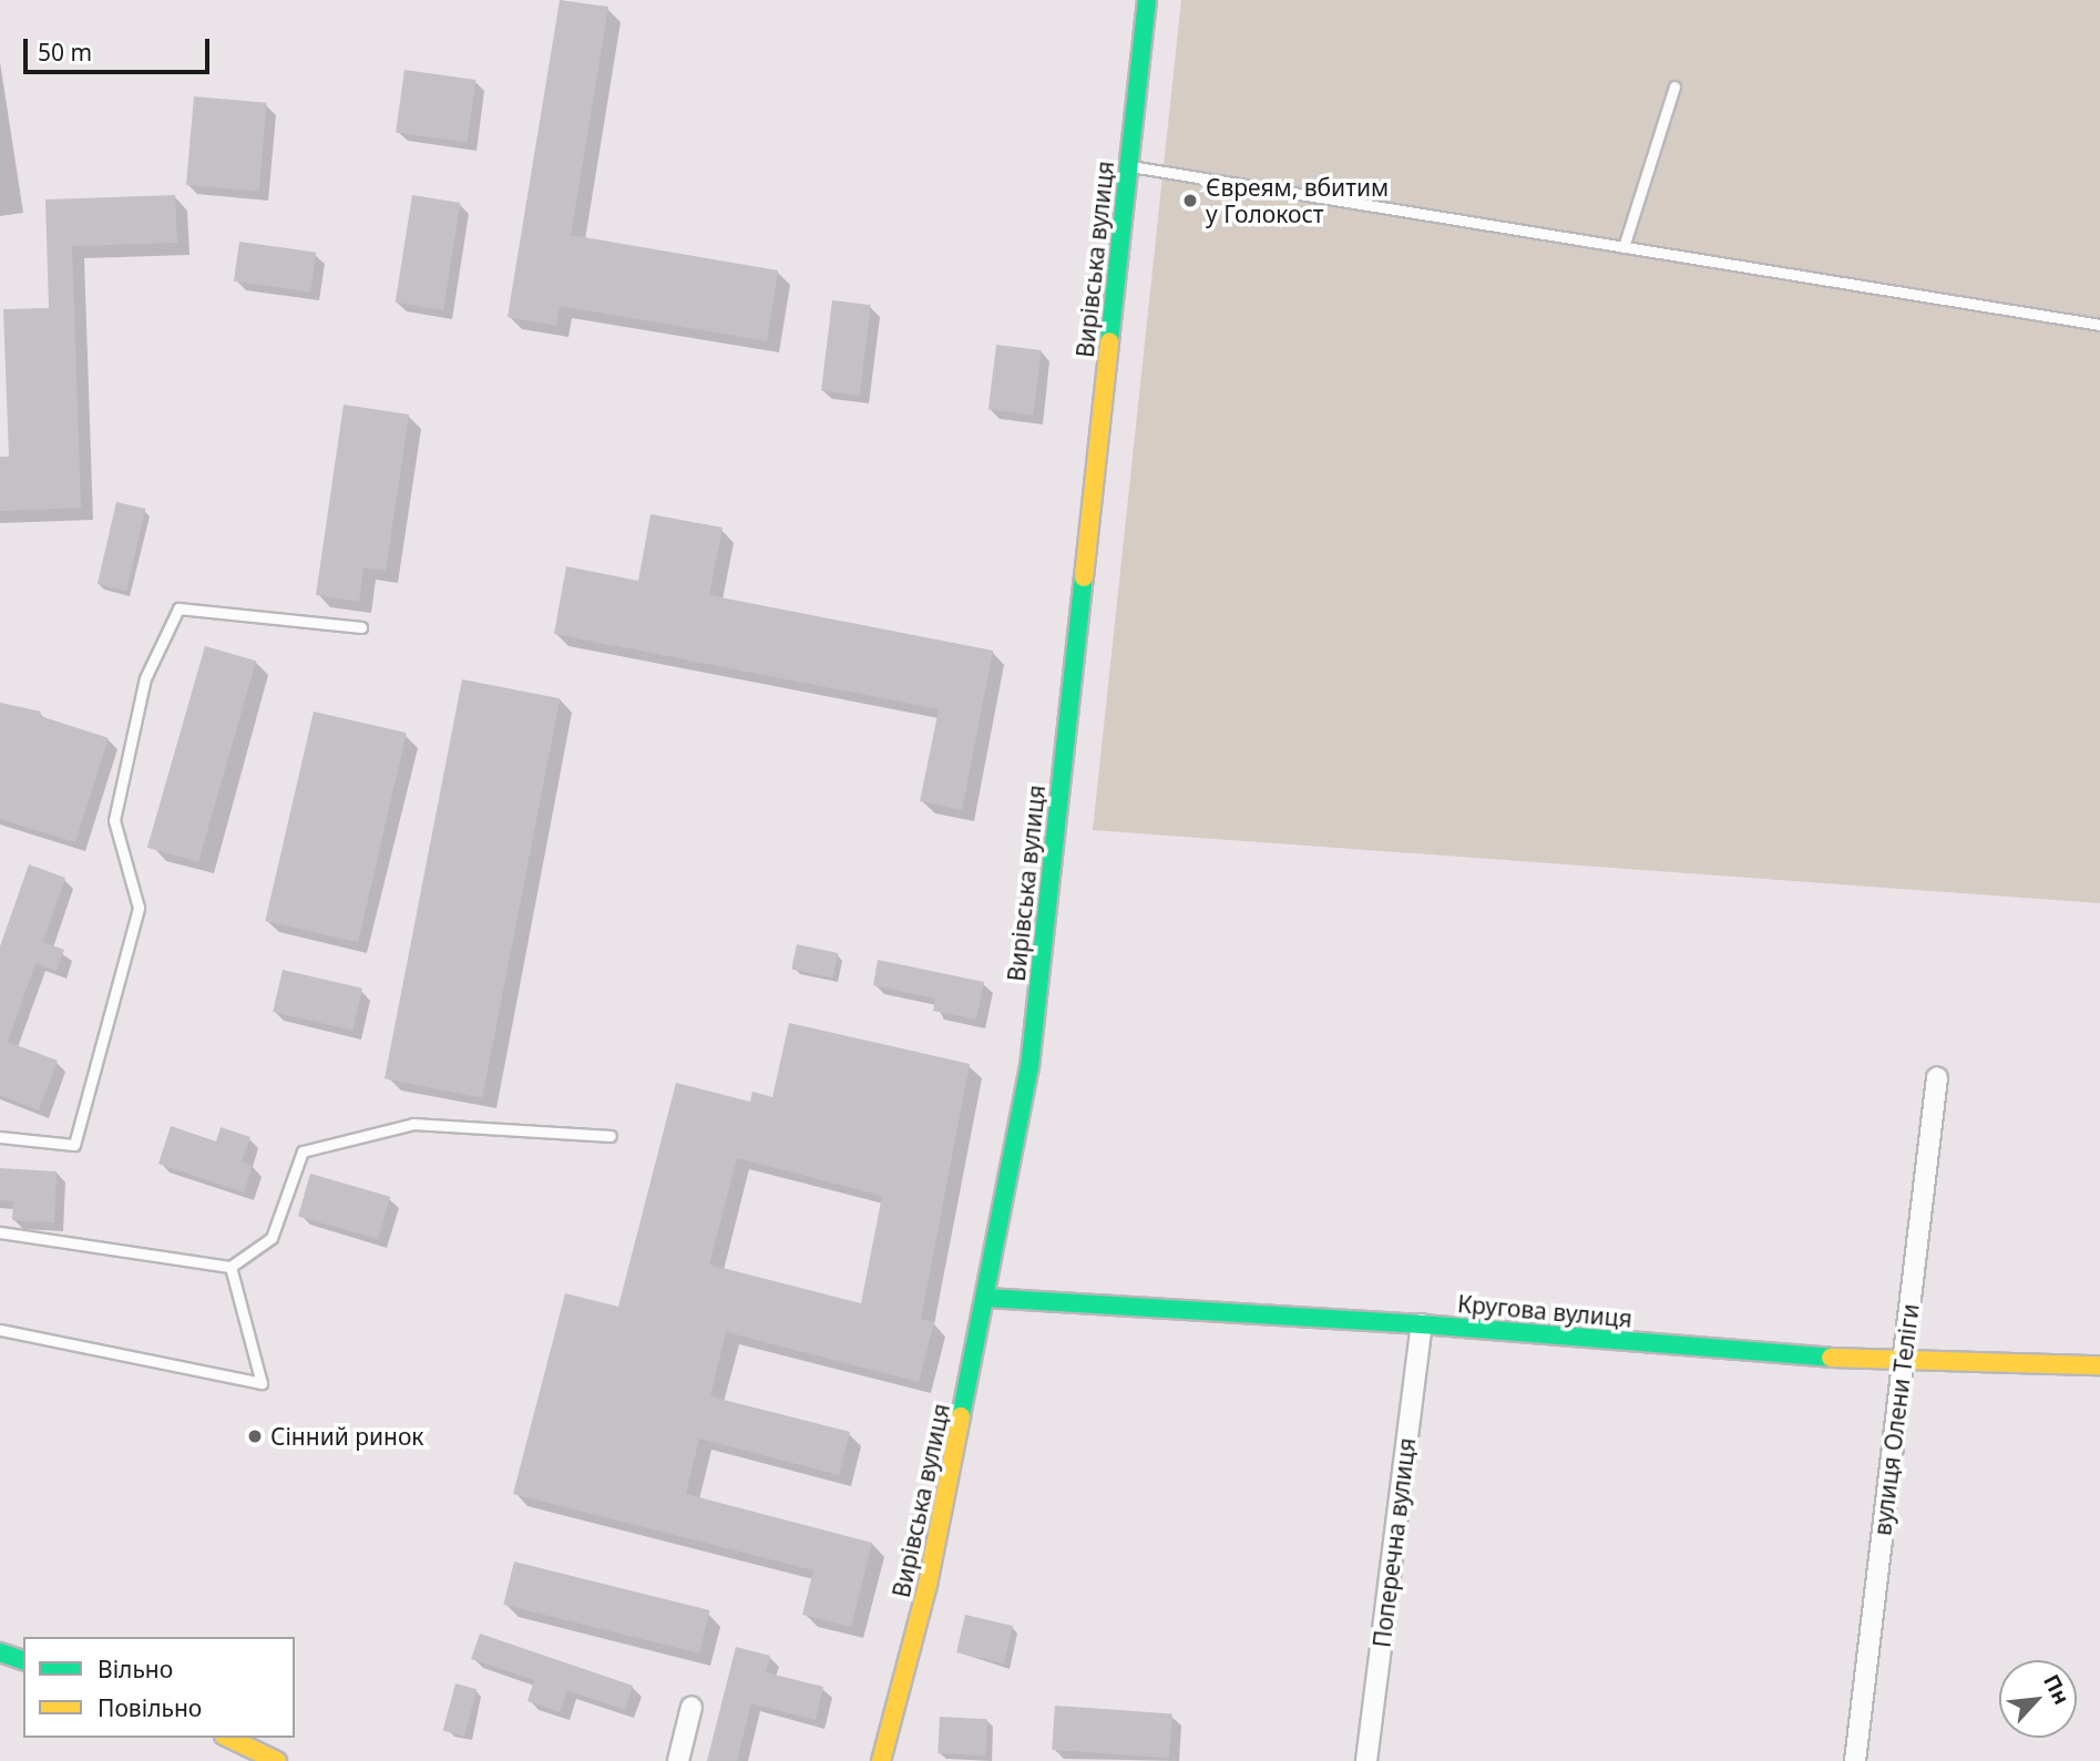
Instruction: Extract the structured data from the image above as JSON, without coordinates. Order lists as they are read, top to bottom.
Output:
{
  "streets": {
    "main road": ["Вирівська вулиця", "Кругова вулиця"],
    "street": ["вулиця Олени Теліги", "Поперечна вулиця"]
  },
  "crossings": [
    ["Вирівська вулиця", "Кругова вулиця"],
    ["Кругова вулиця", "вулиця Олени Теліги"],
    ["Кругова вулиця", "Поперечна вулиця"]
  ],
  "places": ["Євреям, вбитим у Голокост", "Сінний ринок"],
  "legend": ["Вільно", "Повільно"],
  "scale_bar": "50 m",
  "north": "top right"
}
